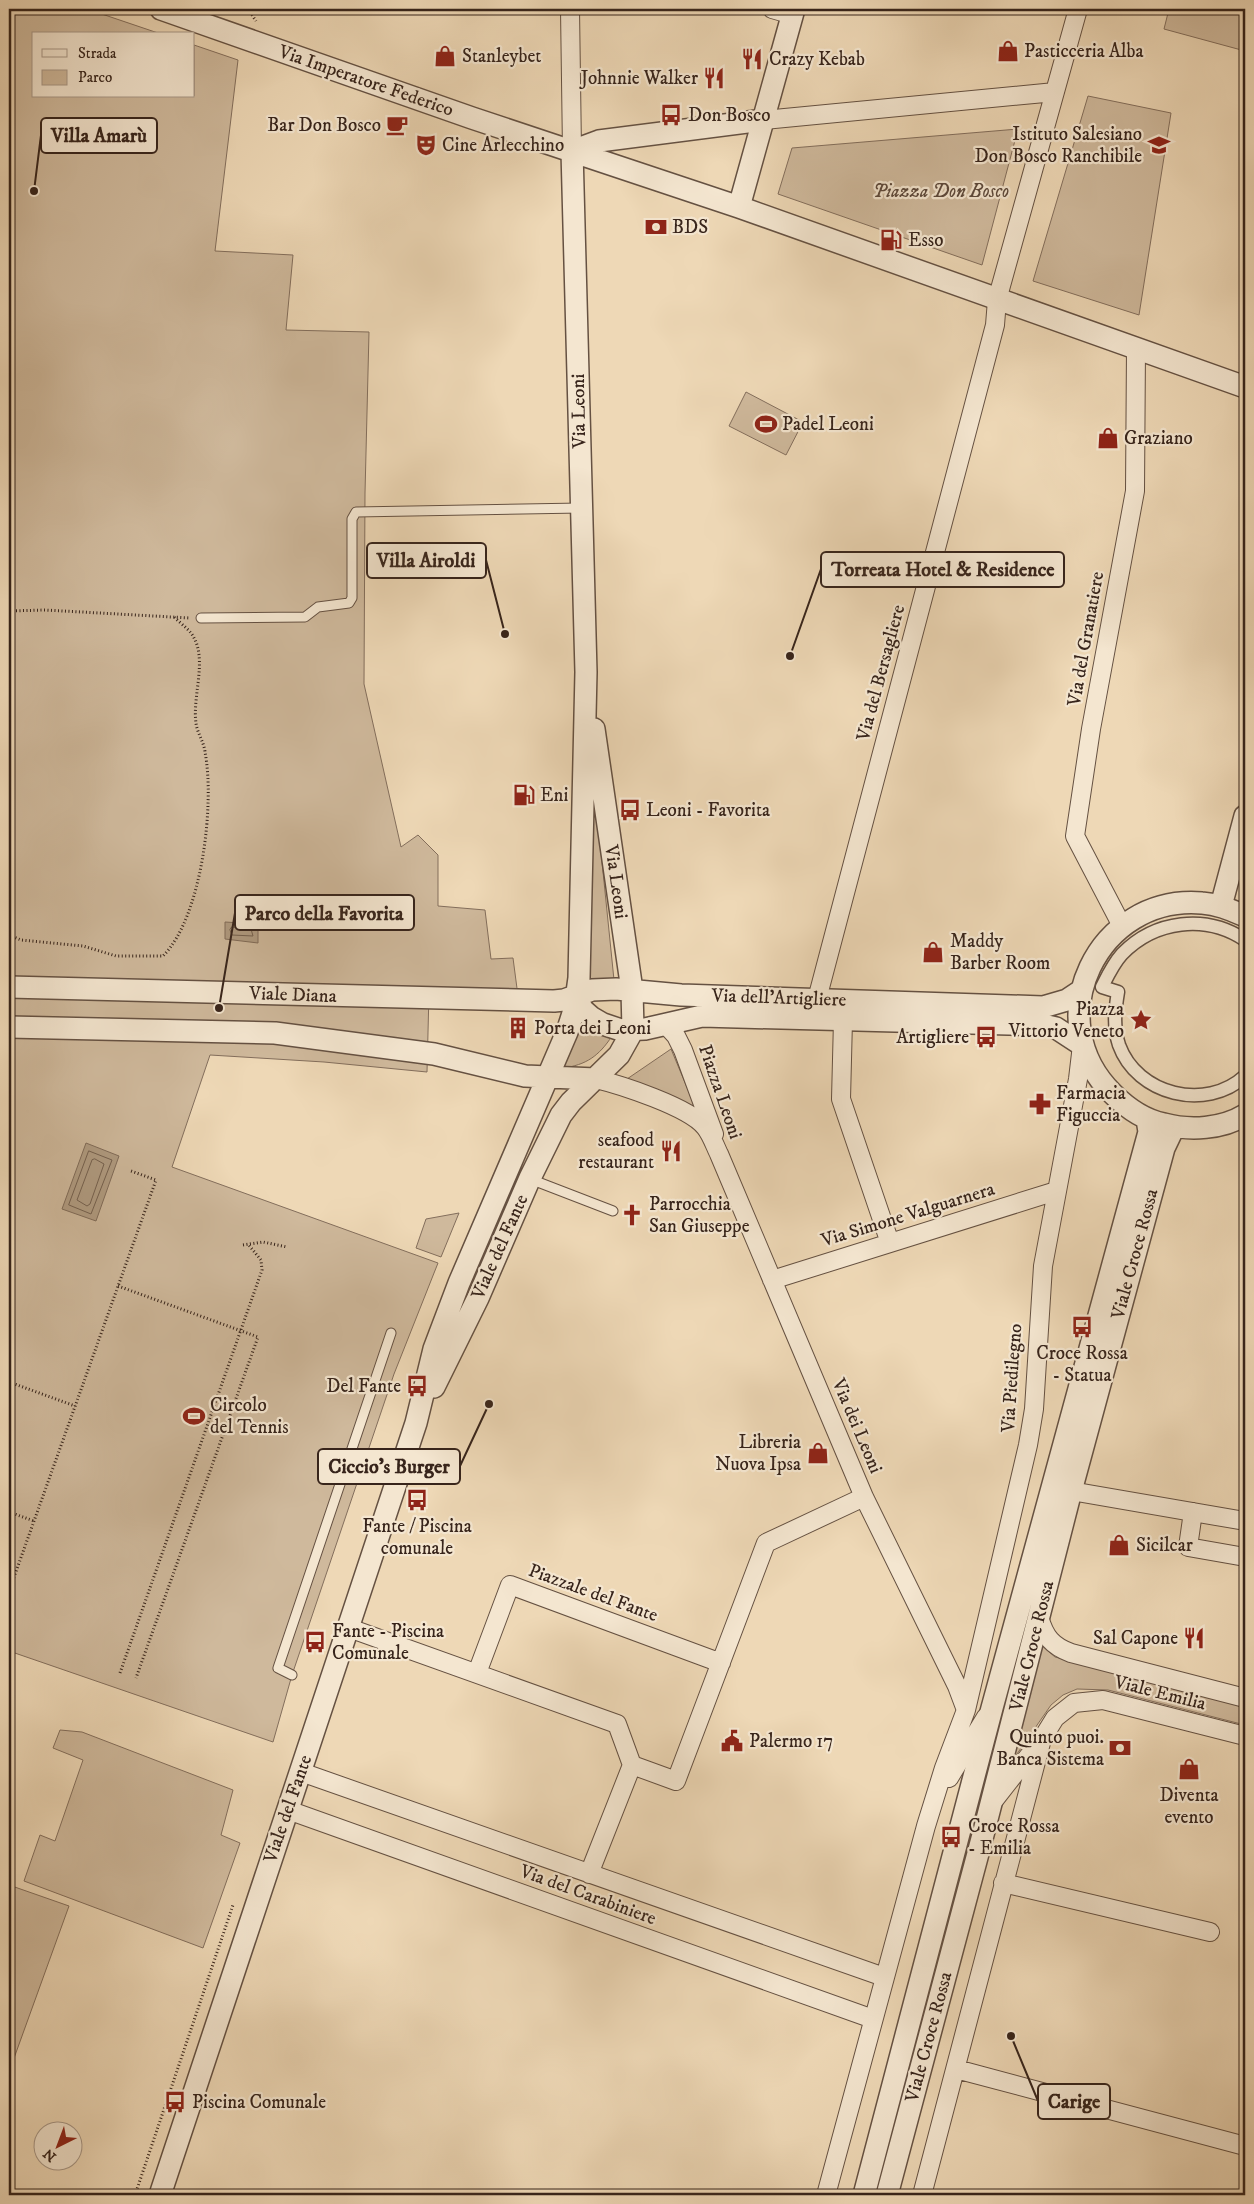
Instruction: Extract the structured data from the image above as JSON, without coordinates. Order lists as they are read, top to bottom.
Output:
{
  "streets": {
    "street": [
      "Via Imperatore Federico",
      "Via Leoni",
      "Via del Granatiere",
      "Via del Bersagliere",
      "Viale Diana",
      "Via dell'Artigliere",
      "Piazza Leoni",
      "Via Simone Valguarnera",
      "Viale del Fante",
      "Viale Croce Rossa",
      "Via Piedilegno",
      "Via dei Leoni",
      "Piazzale del Fante",
      "Viale Emilia",
      "Via del Carabiniere"
    ]
  },
  "crossings": [
    ["Via Imperatore Federico", "Via Leoni"],
    ["Via Leoni", "Viale Diana"],
    ["Via Leoni", "Via dell'Artigliere"],
    ["Via Leoni", "Viale del Fante"],
    ["Via del Bersagliere", "Via dell'Artigliere"],
    ["Viale Diana", "Via dell'Artigliere"],
    ["Viale Diana", "Piazza Leoni"],
    ["Viale Diana", "Viale del Fante"],
    ["Via dell'Artigliere", "Piazza Leoni"],
    ["Via dell'Artigliere", "Via Piedilegno"],
    ["Piazza Leoni", "Viale del Fante"],
    ["Piazza Leoni", "Via dei Leoni"],
    ["Via Simone Valguarnera", "Via Piedilegno"],
    ["Via Simone Valguarnera", "Via dei Leoni"],
    ["Viale del Fante", "Via del Carabiniere"],
    ["Viale Croce Rossa", "Via Piedilegno"],
    ["Viale Croce Rossa", "Via dei Leoni"],
    ["Viale Croce Rossa", "Viale Emilia"],
    ["Viale Croce Rossa", "Via del Carabiniere"],
    ["Via Piedilegno", "Via dei Leoni"]
  ],
  "parks": ["Piazza Don Bosco"],
  "places": {
    "shop": [
      "Pasticceria Alba",
      "Stanleybet",
      "Graziano",
      "Maddy Barber Room",
      "Libreria Nuova Ipsa",
      "Sicilcar",
      "Diventa evento"
    ],
    "restaurant": [
      "Crazy Kebab",
      "Johnnie Walker",
      "seafood restaurant",
      "Sal Capone"
    ],
    "bus stop": [
      "Don Bosco",
      "Leoni - Favorita",
      "Artigliere",
      "Croce Rossa - Statua",
      "Del Fante",
      "Fante / Piscina comunale",
      "Fante - Piscina Comunale",
      "Croce Rossa - Emilia",
      "Piscina Comunale"
    ],
    "cafe": ["Bar Don Bosco"],
    "theatre": ["Cine Arlecchino"],
    "school or university": ["Istituto Salesiano Don Bosco Ranchibile"],
    "other": [
      "Villa Amarù",
      "Villa Airoldi",
      "Torreata Hotel & Residence",
      "Parco della Favorita",
      "Ciccio's Burger",
      "Carige"
    ],
    "bank": ["BDS", "Quinto puoi. Banca Sistema"],
    "fuel station": ["Esso", "Eni"],
    "sports": ["Padel Leoni", "Circolo del Tennis"],
    "place": ["Piazza Vittorio Veneto"],
    "building": ["Porta dei Leoni"],
    "pharmacy": ["Farmacia Figuccia"],
    "church": ["Parrocchia San Giuseppe"],
    "public building": ["Palermo 17"]
  },
  "legend": ["Strada", "Parco"],
  "north": "bottom left"
}
